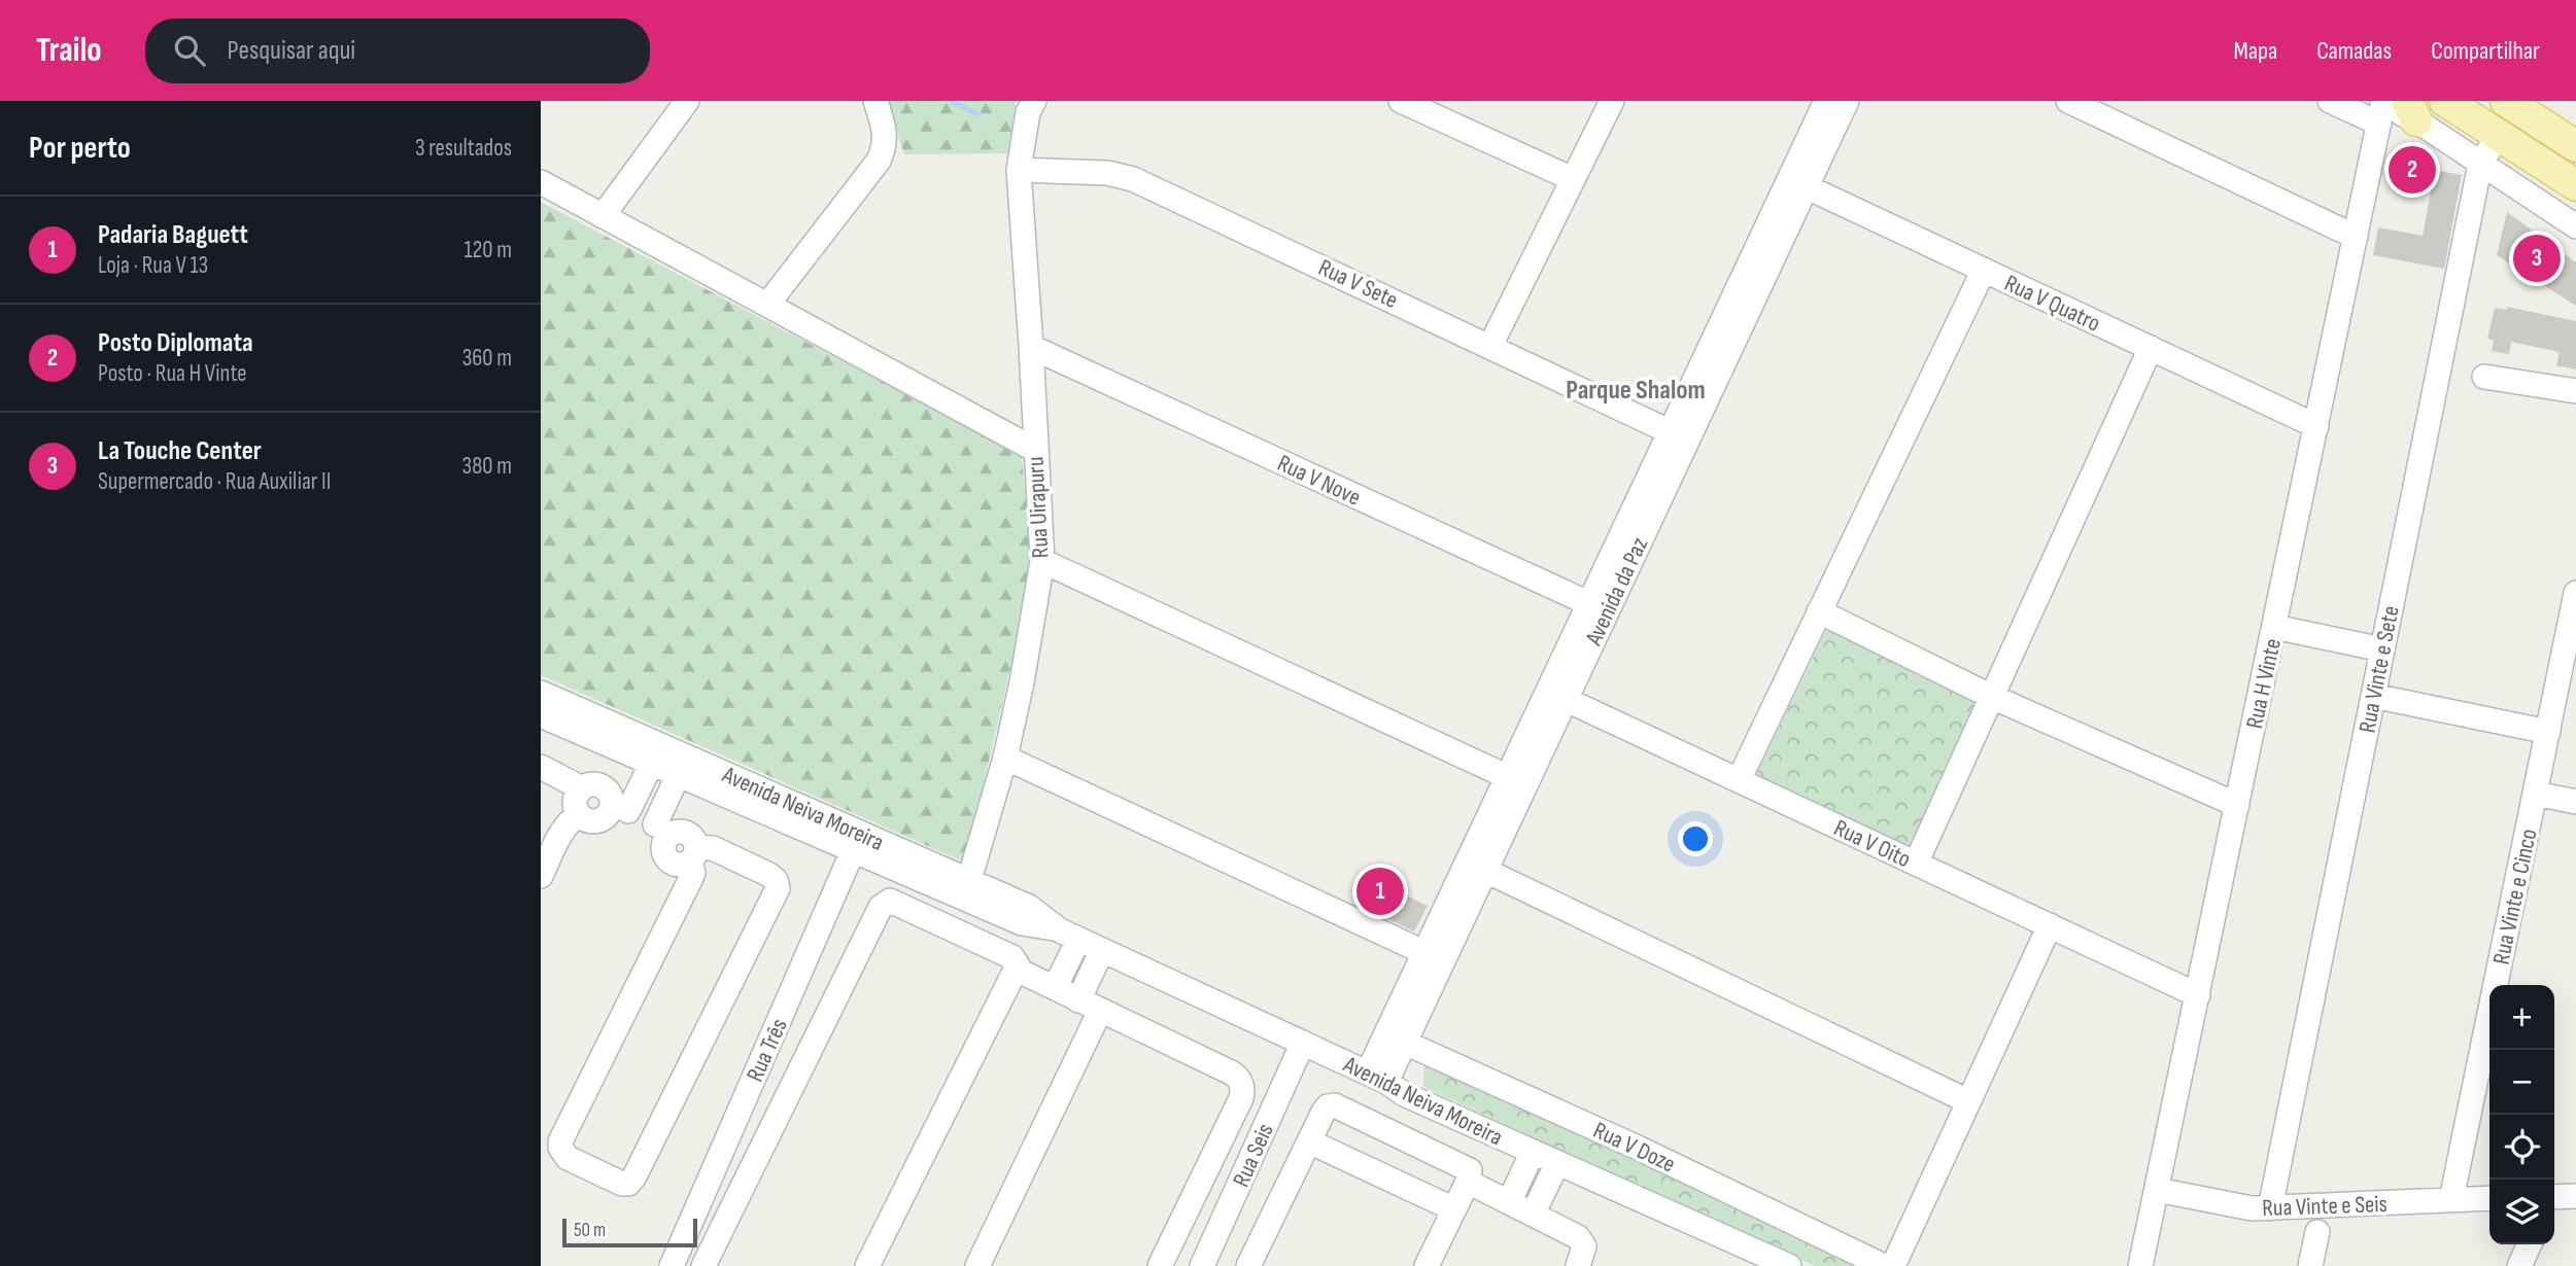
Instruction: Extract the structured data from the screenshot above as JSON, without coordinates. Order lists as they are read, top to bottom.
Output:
{
  "streets": {
    "street": [
      "Rua V Sete",
      "Rua V Quatro",
      "Rua V Nove",
      "Rua Uirapuru",
      "Avenida da Paz",
      "Rua Vinte e Sete",
      "Rua H Vinte",
      "Avenida Neiva Moreira",
      "Rua V Oito",
      "Rua Vinte e Cinco",
      "Rua Três",
      "Rua V Doze",
      "Rua Seis",
      "Rua Vinte e Seis"
    ]
  },
  "crossings": [
    ["Rua V Sete", "Rua Uirapuru"],
    ["Rua V Sete", "Avenida da Paz"],
    ["Rua V Quatro", "Avenida da Paz"],
    ["Rua V Quatro", "Rua H Vinte"],
    ["Rua V Nove", "Rua Uirapuru"],
    ["Rua V Nove", "Avenida da Paz"],
    ["Rua Uirapuru", "Avenida Neiva Moreira"],
    ["Avenida da Paz", "Avenida Neiva Moreira"],
    ["Avenida da Paz", "Rua V Oito"],
    ["Avenida da Paz", "Rua V Doze"],
    ["Rua Vinte e Sete", "Rua Vinte e Seis"],
    ["Rua H Vinte", "Rua V Oito"],
    ["Rua H Vinte", "Rua Vinte e Seis"],
    ["Avenida Neiva Moreira", "Rua Três"],
    ["Avenida Neiva Moreira", "Rua Seis"],
    ["Rua Vinte e Cinco", "Rua Vinte e Seis"]
  ],
  "districts": ["Parque Shalom"],
  "scale_bar": "50 m",
  "page": {
    "header": "Trailo",
    "search": "Pesquisar aqui",
    "nav": ["Mapa", "Camadas", "Compartilhar"],
    "heading": ["Por perto", "3 resultados"],
    "pins": ["2", "3", "1"],
    "list": [
      {
        "mark": "1",
        "name": "Padaria Baguett",
        "note": "Loja · Rua V 13",
        "value": "120 m"
      },
      {
        "mark": "2",
        "name": "Posto Diplomata",
        "note": "Posto · Rua H Vinte",
        "value": "360 m"
      },
      {
        "mark": "3",
        "name": "La Touche Center",
        "note": "Supermercado · Rua Auxiliar II",
        "value": "380 m"
      }
    ],
    "map_buttons": ["+", "−"],
    "scale": "50 m"
  }
}
